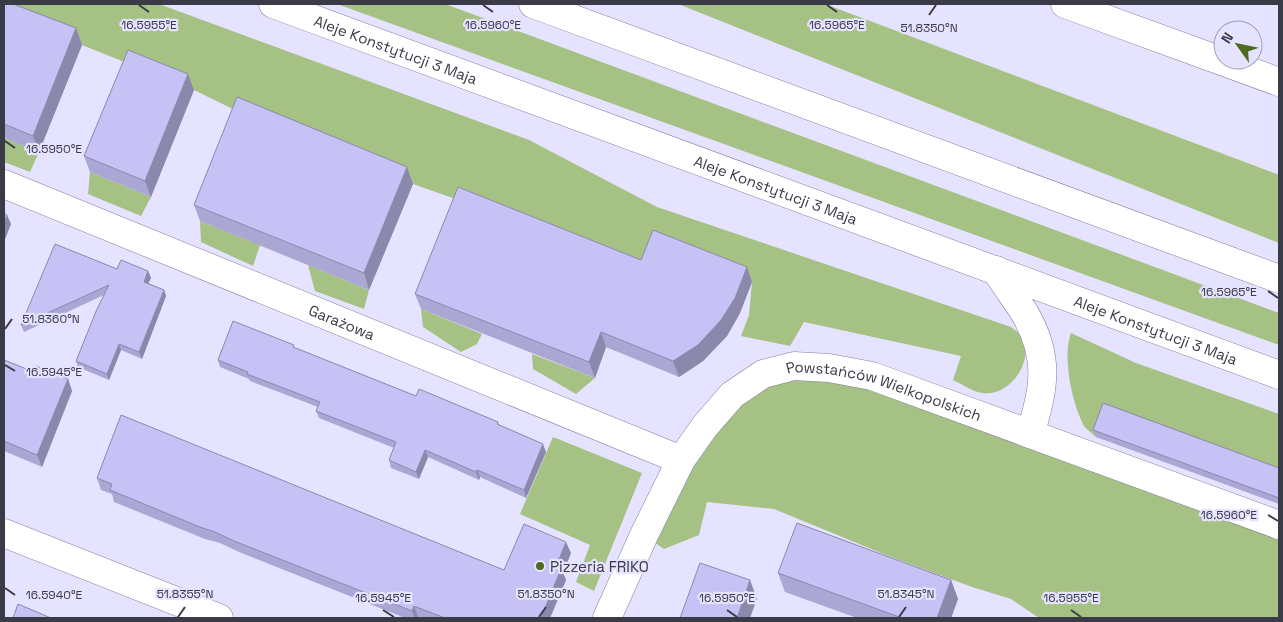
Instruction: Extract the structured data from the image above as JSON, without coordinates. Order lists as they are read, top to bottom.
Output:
{
  "streets": {
    "street": ["Aleje Konstytucji 3 Maja", "Garażowa", "Powstańców Wielkopolskich"]
  },
  "crossings": [
    ["Garażowa", "Powstańców Wielkopolskich"]
  ],
  "places": ["Pizzeria FRIKO"],
  "north": "top left",
  "coordinates": [
    "16.5955°E",
    "16.5960°E",
    "16.5965°E",
    "51.8350°N",
    "16.5950°E",
    "51.8360°N",
    "16.5945°E",
    "51.8355°N",
    "51.8345°N",
    "16.5940°E"
  ]
}
